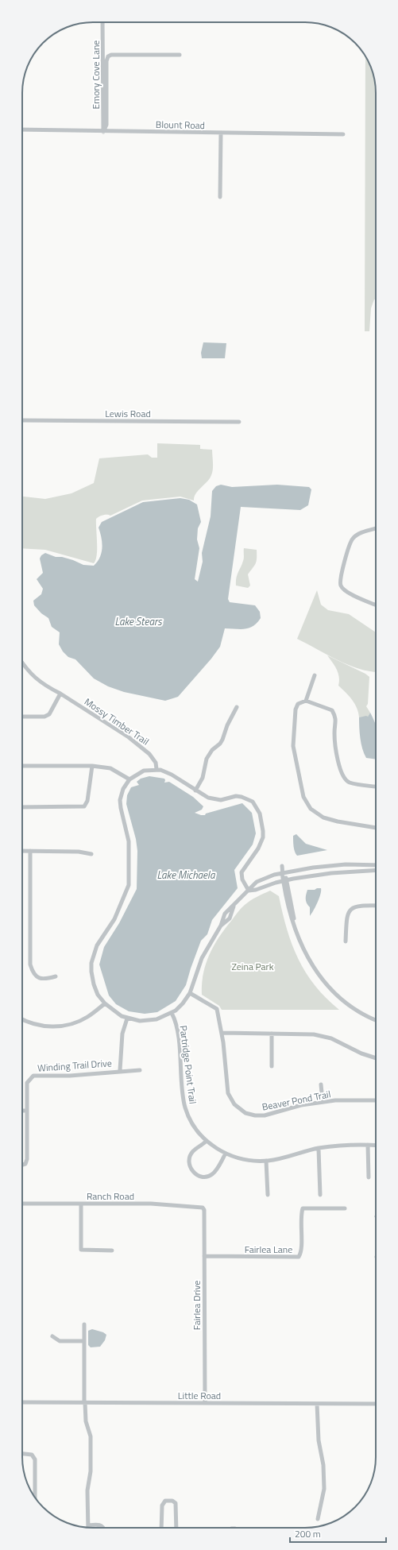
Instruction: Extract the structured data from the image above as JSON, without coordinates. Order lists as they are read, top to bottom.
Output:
{
  "streets": {
    "street": [
      "Emory Cove Lane",
      "Blount Road",
      "Lewis Road",
      "Mossy Timber Trail",
      "Partridge Point Trail",
      "Winding Trail Drive",
      "Beaver Pond Trail",
      "Ranch Road",
      "Fairlea Lane",
      "Fairlea Drive",
      "Little Road"
    ]
  },
  "crossings": [
    ["Emory Cove Lane", "Blount Road"],
    ["Ranch Road", "Fairlea Drive"],
    ["Fairlea Lane", "Fairlea Drive"],
    ["Fairlea Drive", "Little Road"]
  ],
  "water": ["Lake Stears", "Lake Michaela"],
  "parks": ["Zeina Park"],
  "scale_bar": "200 m"
}
